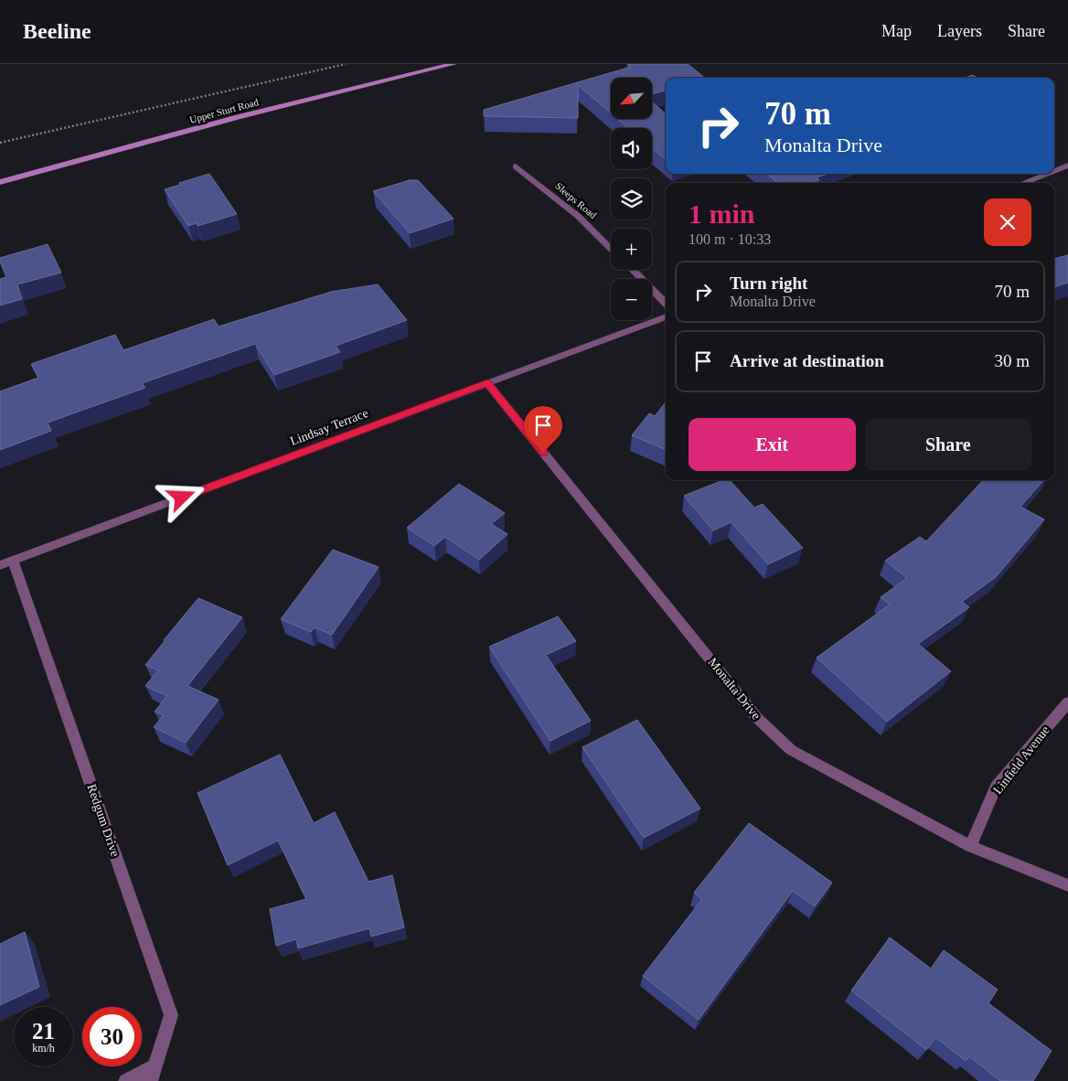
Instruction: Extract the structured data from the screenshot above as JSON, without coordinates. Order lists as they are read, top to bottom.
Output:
{
  "streets": {
    "main road": ["Upper Sturt Road"],
    "street": [
      "Sleeps Road",
      "Lindsay Terrace",
      "Monalta Drive",
      "Linfield Avenue",
      "Redgum Drive"
    ]
  },
  "crossings": [
    ["Lindsay Terrace", "Monalta Drive"],
    ["Lindsay Terrace", "Redgum Drive"],
    ["Monalta Drive", "Linfield Avenue"]
  ],
  "north": "bottom left",
  "page": {
    "header": "Beeline",
    "nav": ["Map", "Layers", "Share"],
    "map_buttons": ["+", "−"],
    "turn": ["70 m", "Monalta Drive"],
    "heading": ["1 min", "100 m · 10:33"],
    "list": [
      {
        "name": "Turn right",
        "note": "Monalta Drive",
        "value": "70 m"
      },
      {
        "name": "Arrive at destination",
        "value": "30 m"
      }
    ],
    "buttons": ["Exit", "Share"],
    "speed": "21 km/h",
    "limit": "30"
  }
}
